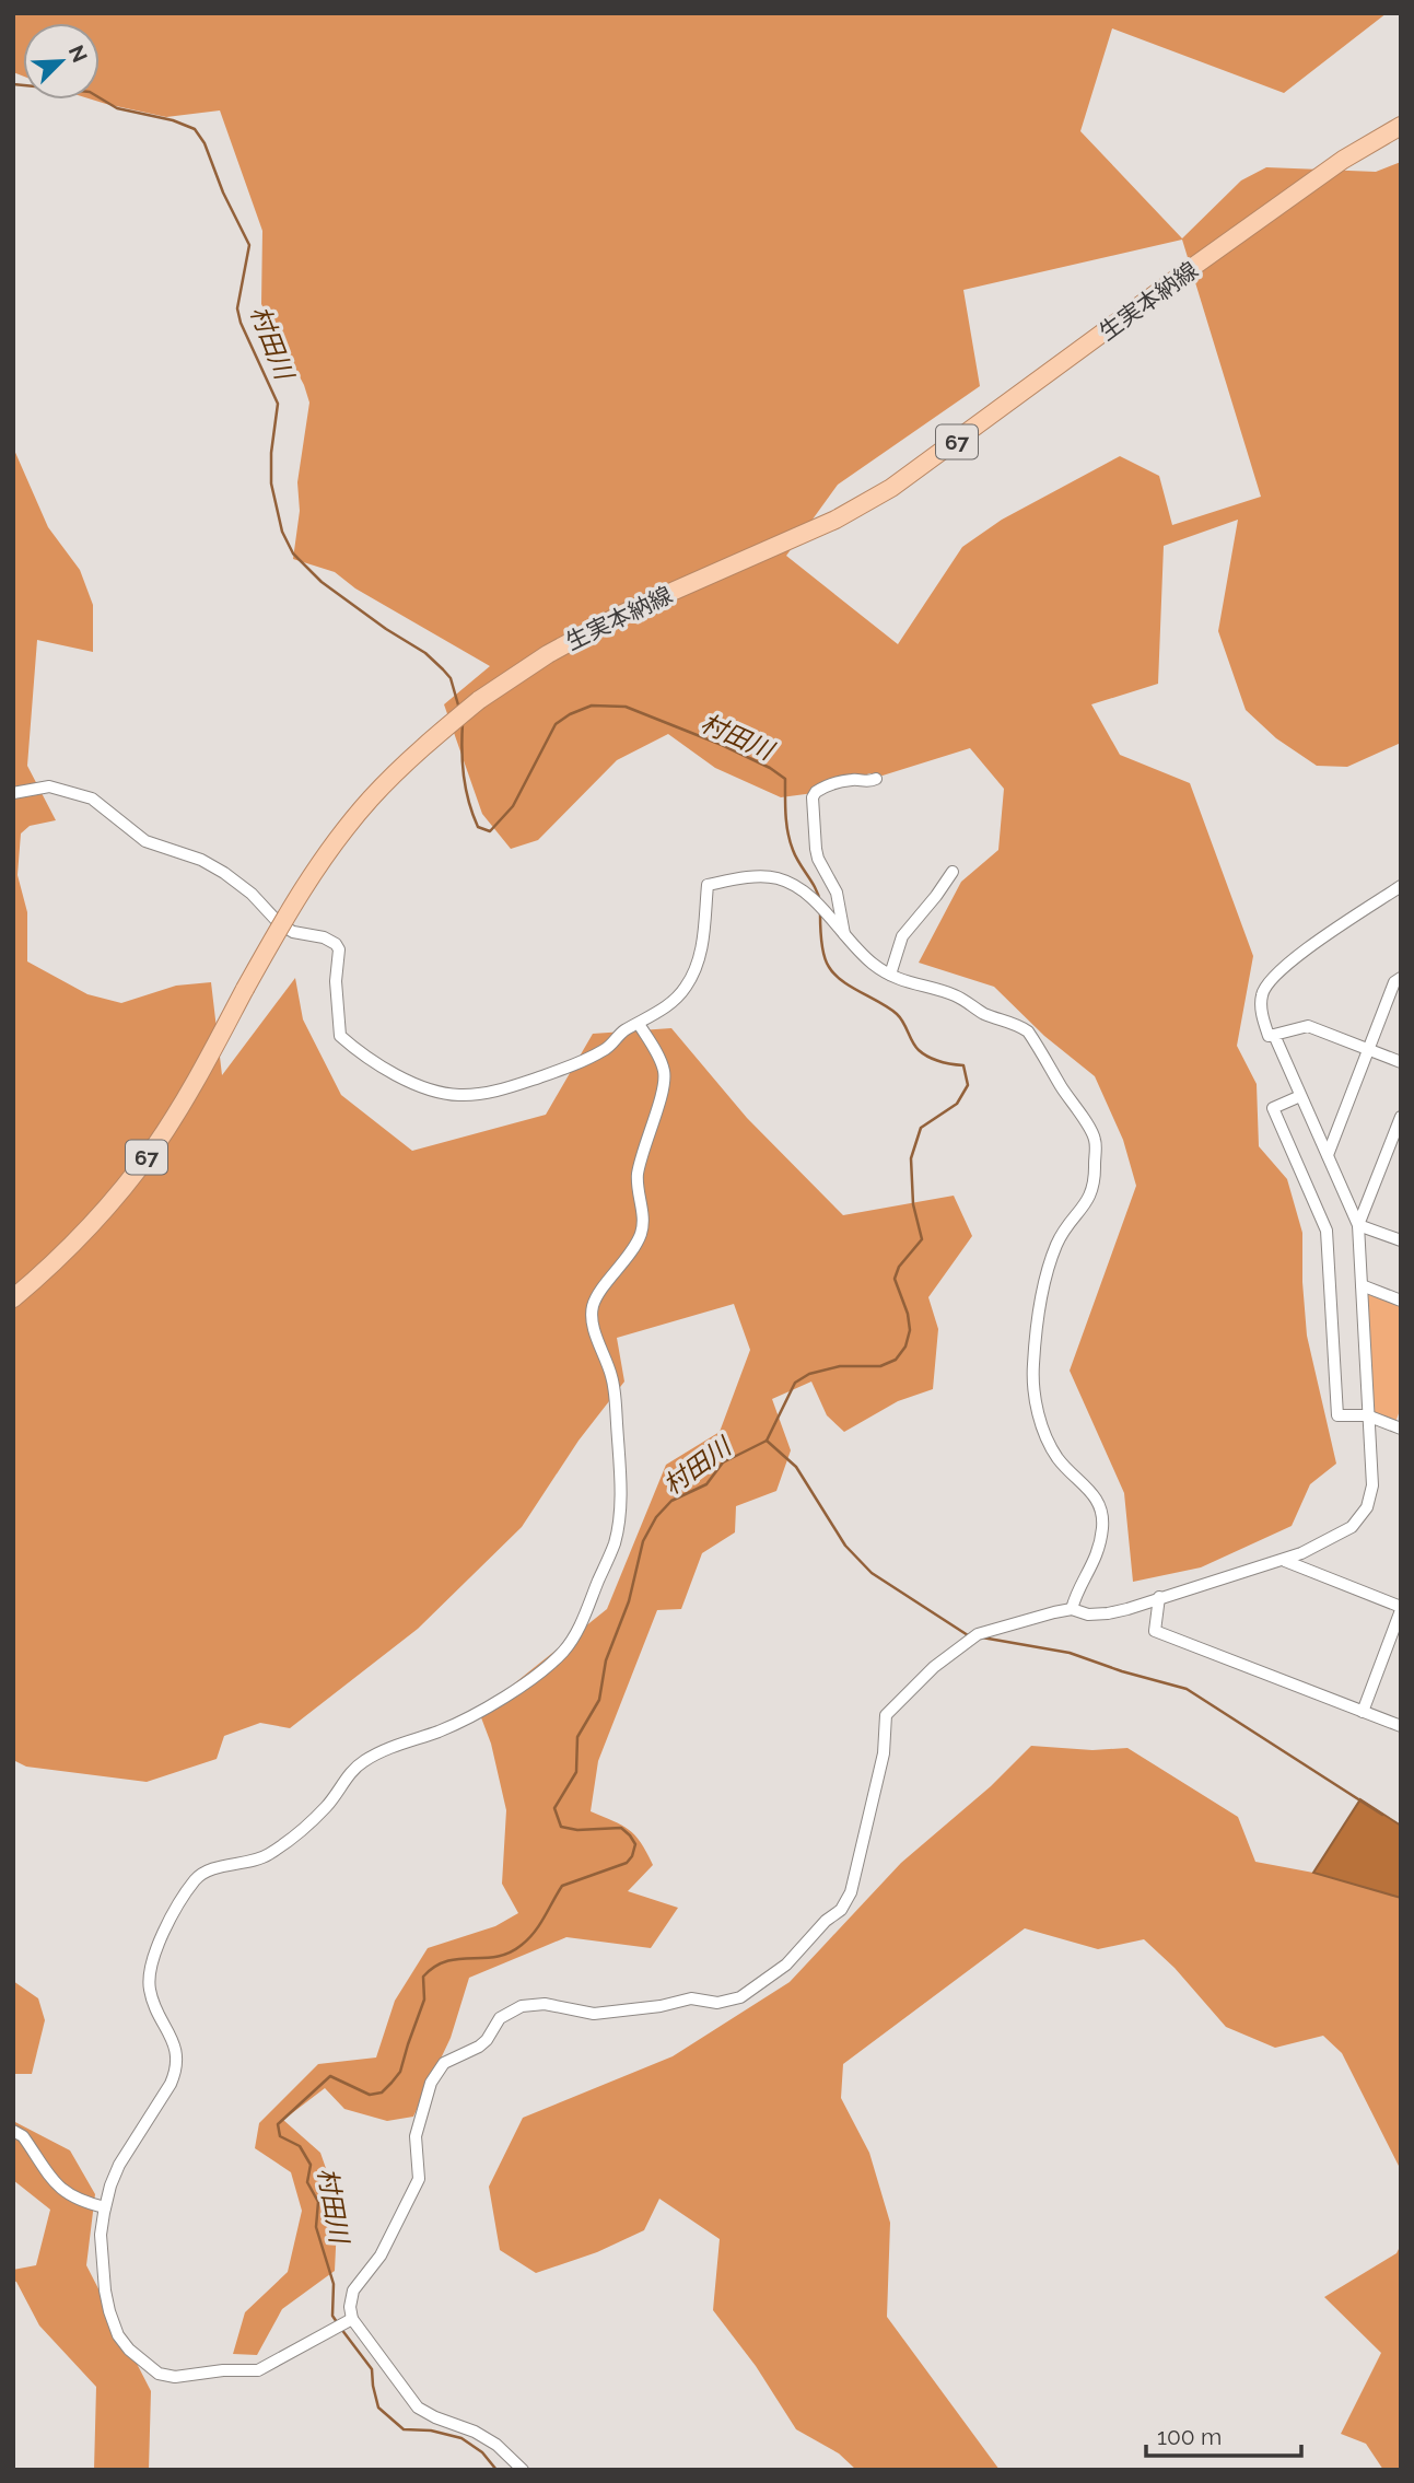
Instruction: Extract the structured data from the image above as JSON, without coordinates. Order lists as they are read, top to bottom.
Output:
{
  "streets": {
    "main road": ["生実本納線", "67"]
  },
  "water": ["村田川"],
  "scale_bar": "100 m",
  "north": "top right"
}
